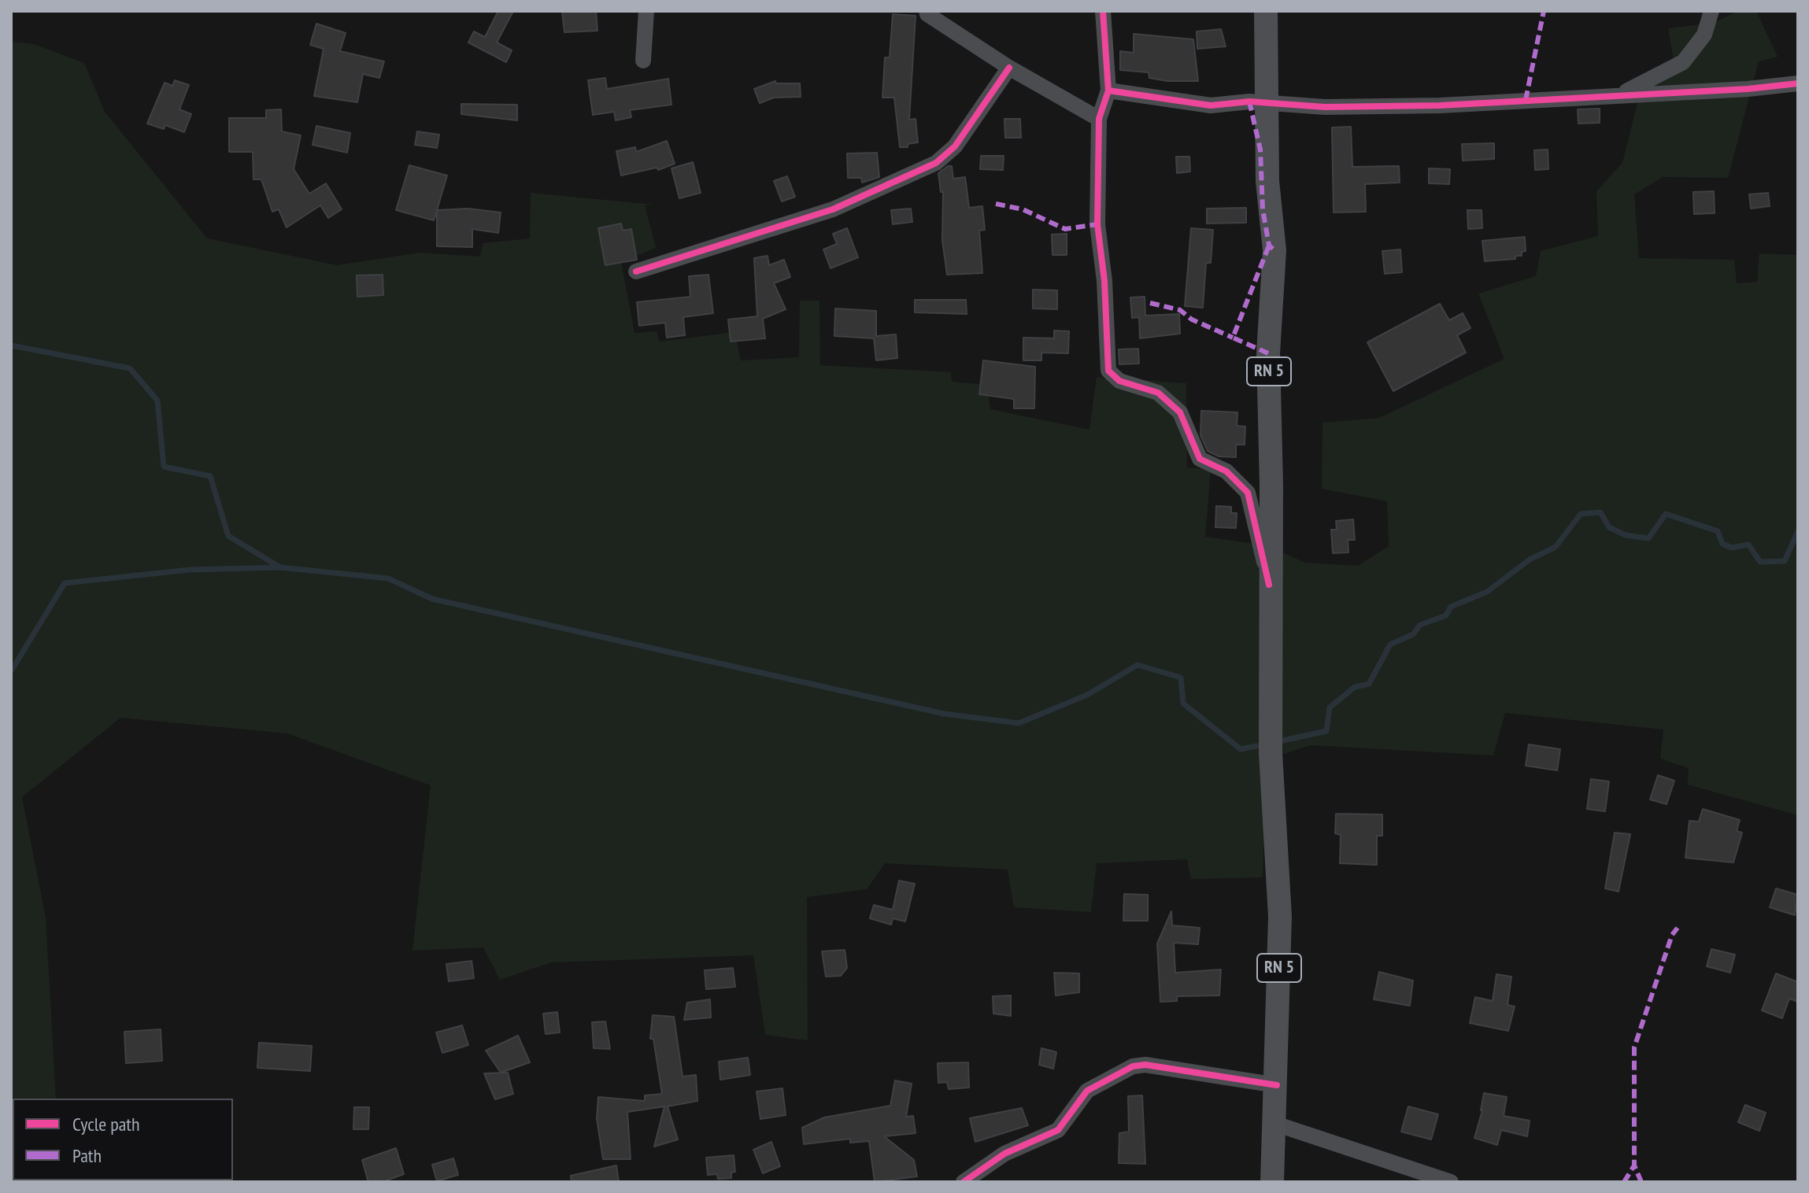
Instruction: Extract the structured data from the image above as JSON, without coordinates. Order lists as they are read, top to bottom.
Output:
{
  "streets": {
    "main road": ["RN 5"]
  },
  "legend": ["Cycle path", "Path"]
}
